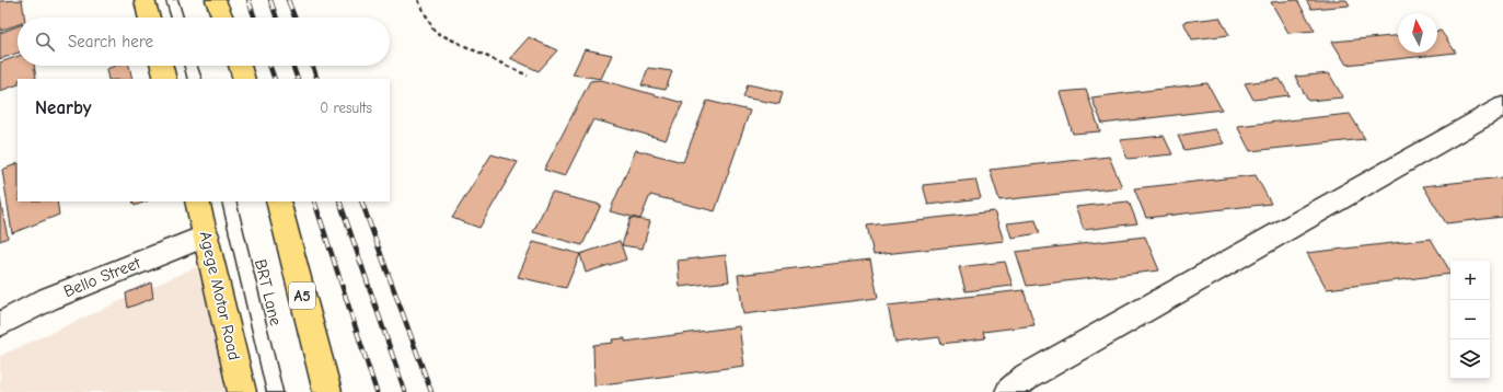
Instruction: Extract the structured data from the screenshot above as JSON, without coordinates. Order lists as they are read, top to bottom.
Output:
{
  "streets": {
    "highway": ["Agege Motor Road", "A5"],
    "street": ["Bello Street"],
    "lane": ["BRT Lane"]
  },
  "crossings": [
    ["Bello Street", "Agege Motor Road"]
  ],
  "north": "top",
  "page": {
    "search": "Search here",
    "heading": ["Nearby", "0 results"],
    "map_buttons": ["+", "−"]
  }
}
